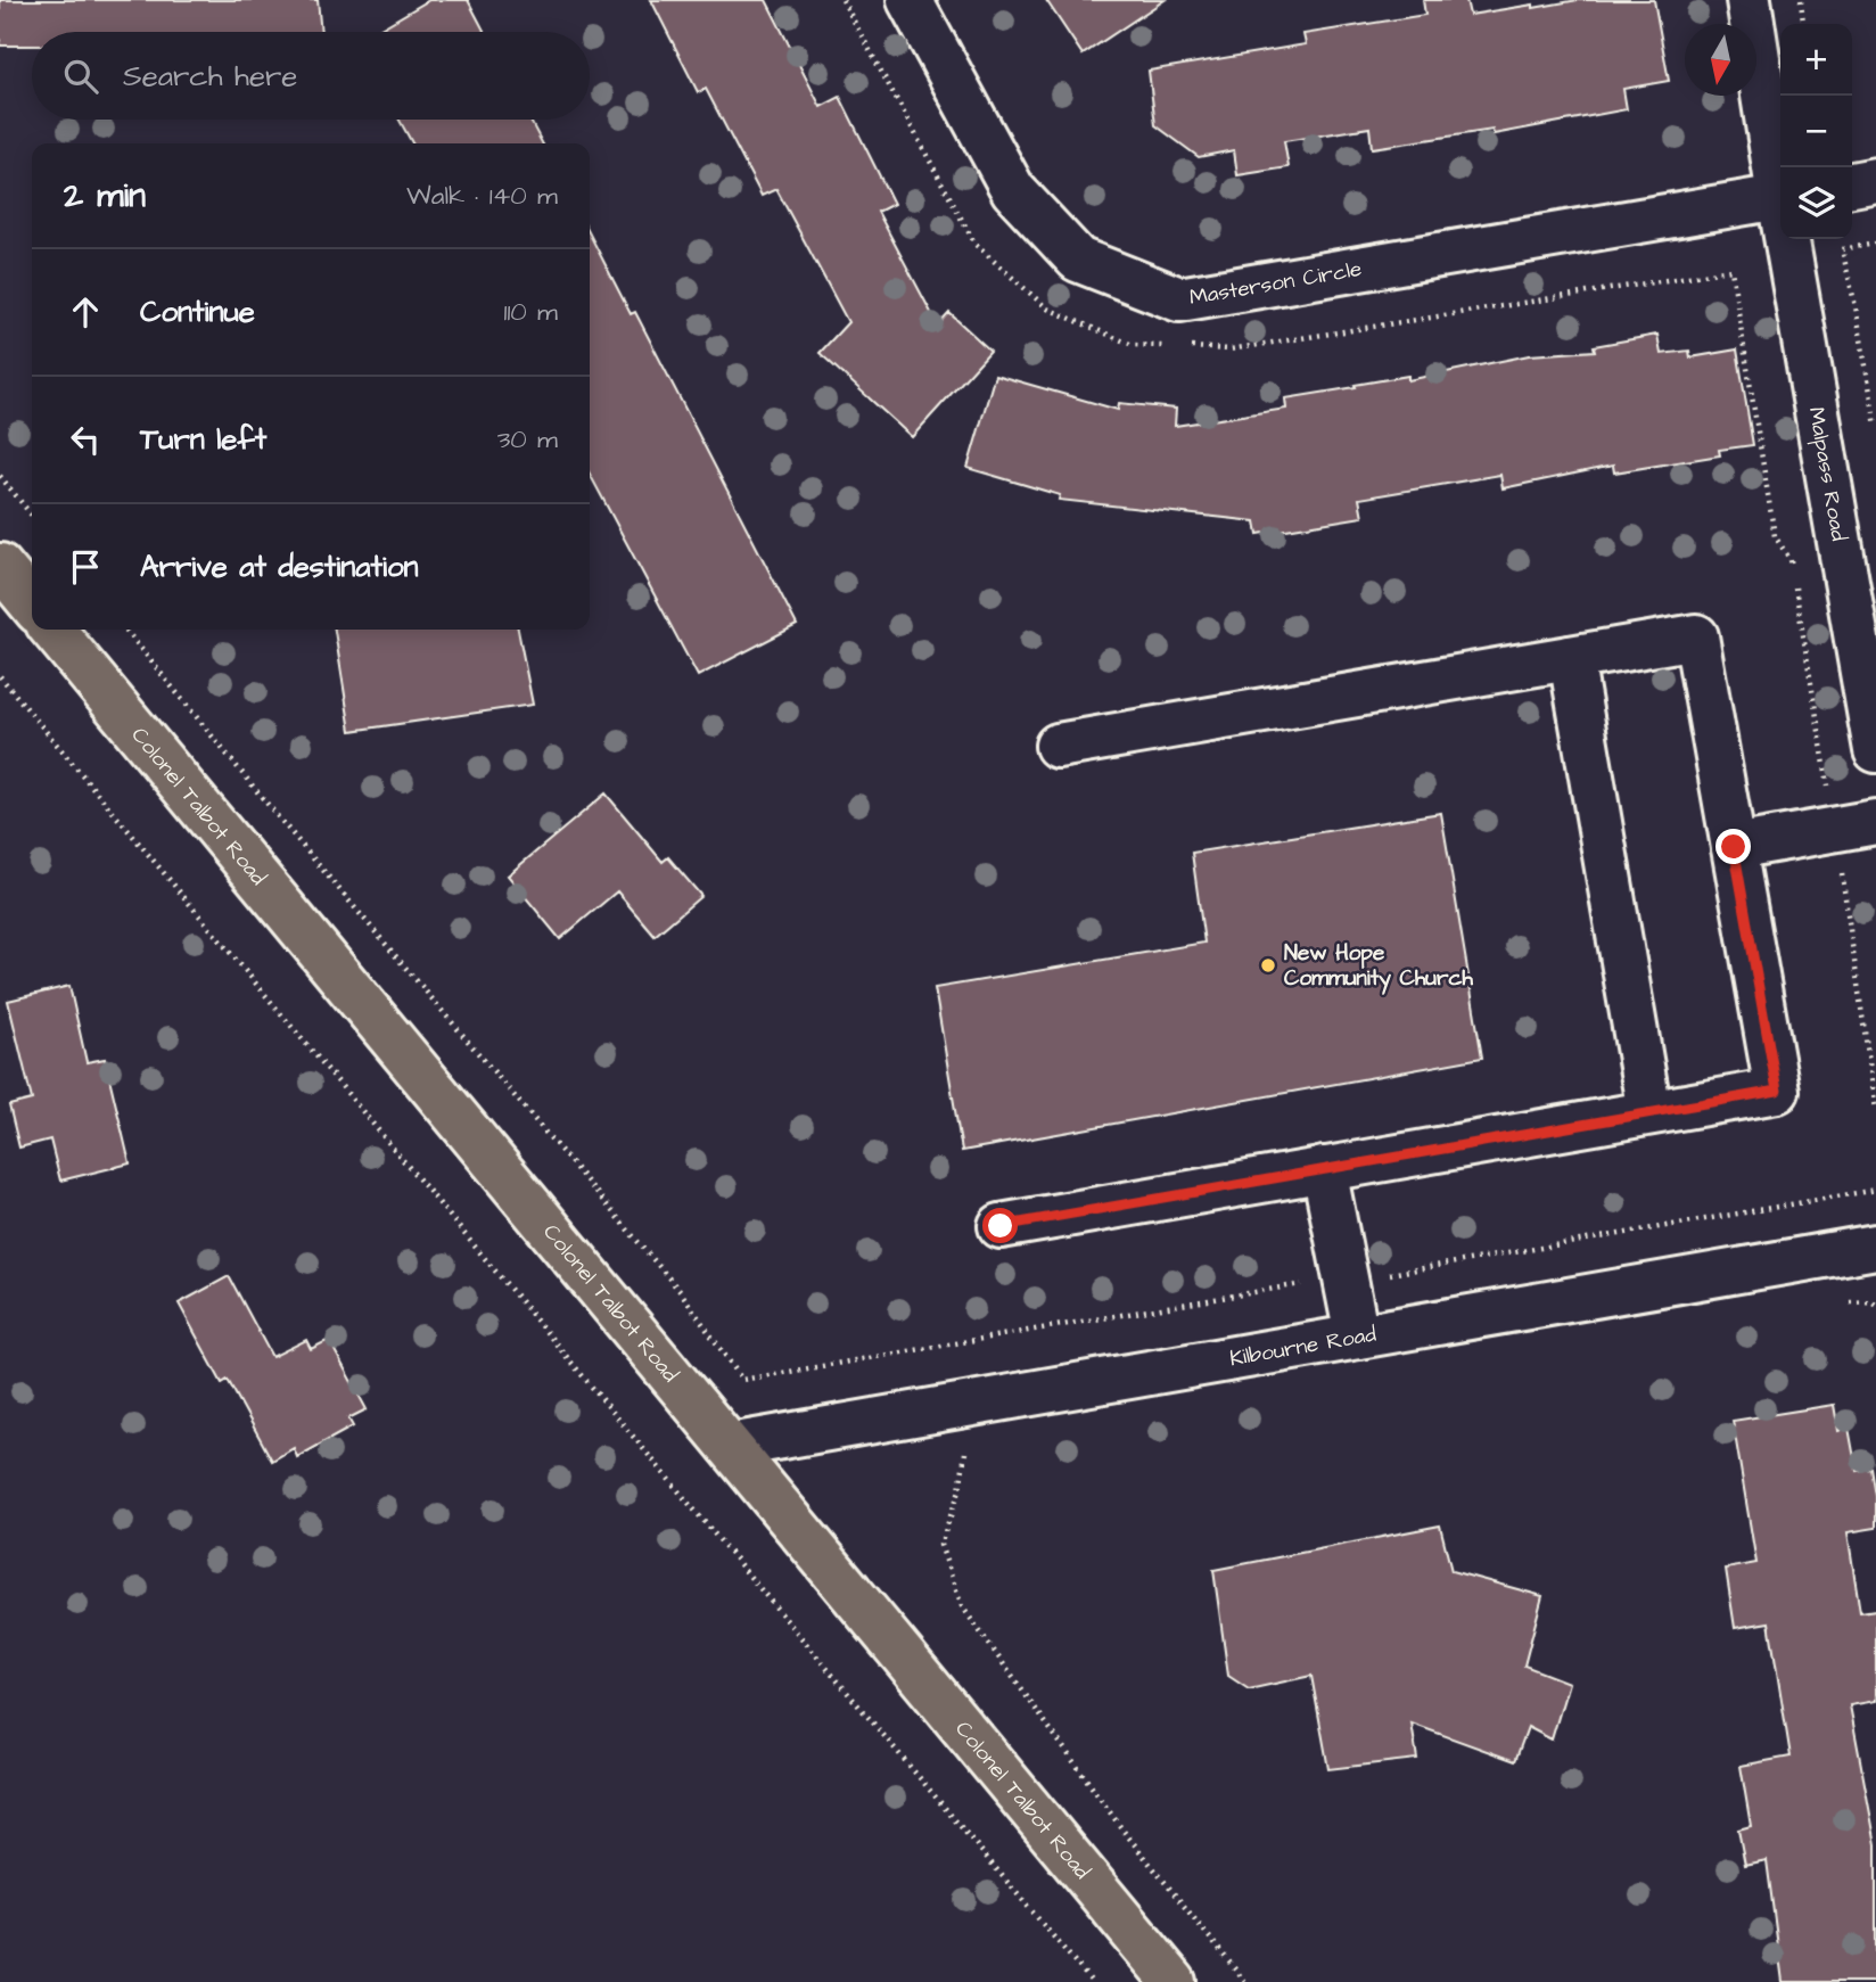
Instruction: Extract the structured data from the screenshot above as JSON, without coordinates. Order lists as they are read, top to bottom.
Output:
{
  "streets": {
    "main road": ["Colonel Talbot Road"],
    "street": ["Masterson Circle", "Malpass Road", "Kilbourne Road"]
  },
  "crossings": [
    ["Colonel Talbot Road", "Kilbourne Road"]
  ],
  "places": ["New Hope Community Church"],
  "north": "bottom",
  "page": {
    "map_buttons": ["+", "−"],
    "search": "Search here",
    "heading": ["2 min", "Walk · 140 m"],
    "list": [
      ["Continue", "110 m"],
      ["Turn left", "30 m"],
      "Arrive at destination"
    ]
  }
}
